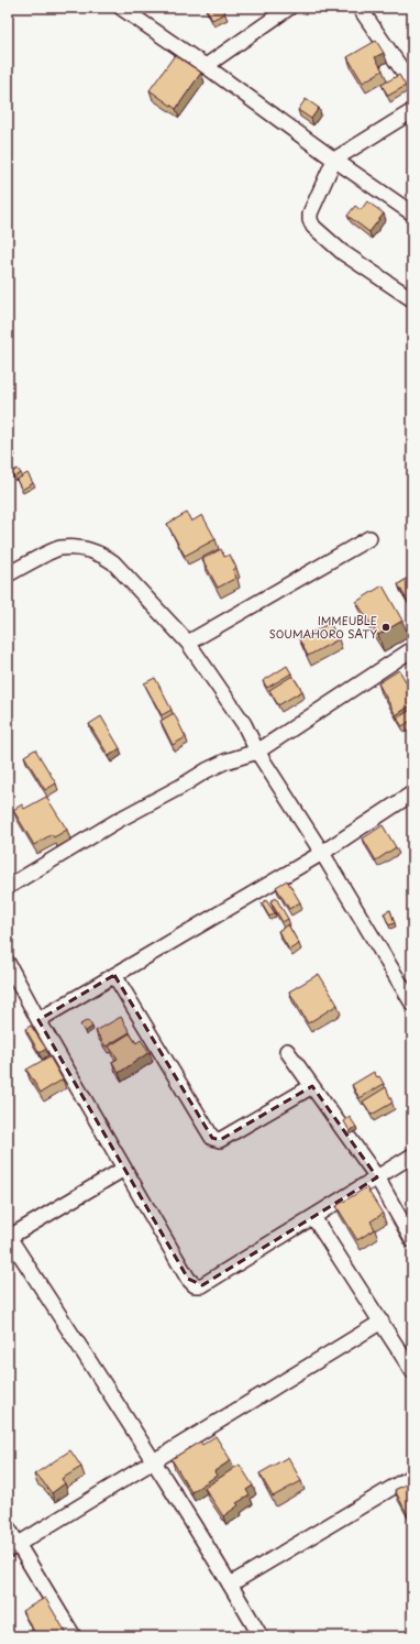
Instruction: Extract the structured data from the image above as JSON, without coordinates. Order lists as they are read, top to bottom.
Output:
{
  "places": ["IMMEUBLE SOUMAHORO SATY"]
}
